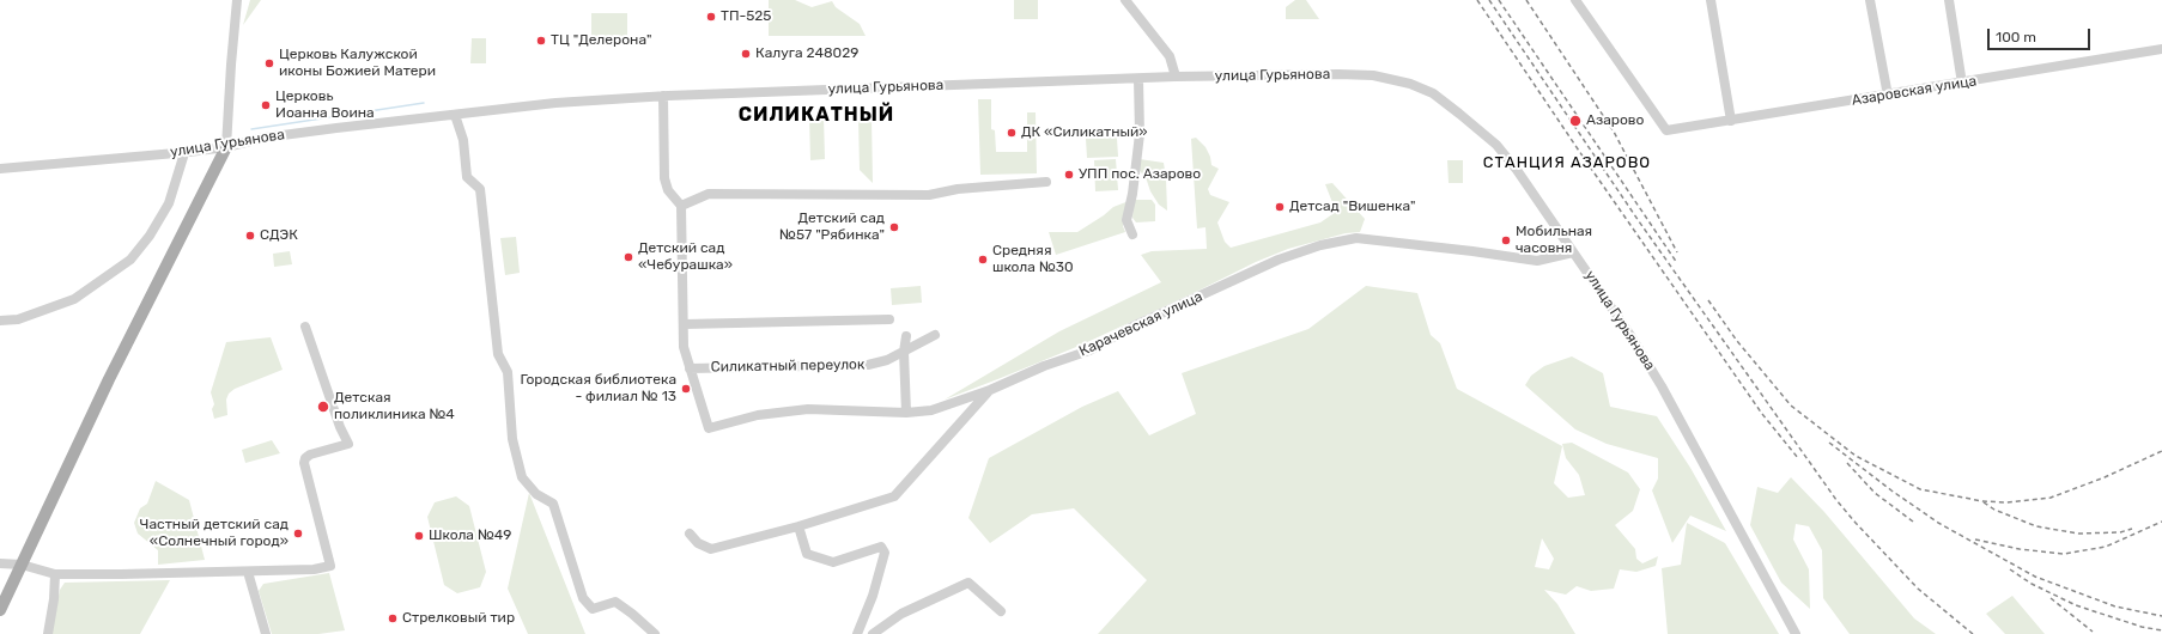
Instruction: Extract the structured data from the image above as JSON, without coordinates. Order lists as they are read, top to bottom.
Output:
{
  "streets": {
    "street": [
      "улица Гурьянова",
      "Азаровская улица",
      "Карачевская улица",
      "Силикатный переулок"
    ]
  },
  "crossings": [
    ["улица Гурьянова", "Карачевская улица"],
    ["Карачевская улица", "Силикатный переулок"]
  ],
  "districts": ["СИЛИКАТНЫЙ", "СТАНЦИЯ АЗАРОВО"],
  "places": [
    "ТП-525",
    "ТЦ \"Делерона\"",
    "Калуга 248029",
    "Церковь Калужской иконы Божией Матери",
    "Церковь Иоанна Воина",
    "Азарово",
    "ДК «Силикатный»",
    "УПП пос. Азарово",
    "Детсад \"Вишенка\"",
    "Детский сад №57 \"Рябинка\"",
    "СДЭК",
    "Мобильная часовня",
    "Детский сад «Чебурашка»",
    "Средняя школа №30",
    "Городская библиотека - филиал № 13",
    "Детская поликлиника №4",
    "Частный детский сад «Солнечный город»",
    "Школа №49",
    "Стрелковый тир"
  ],
  "scale_bar": "100 m"
}
